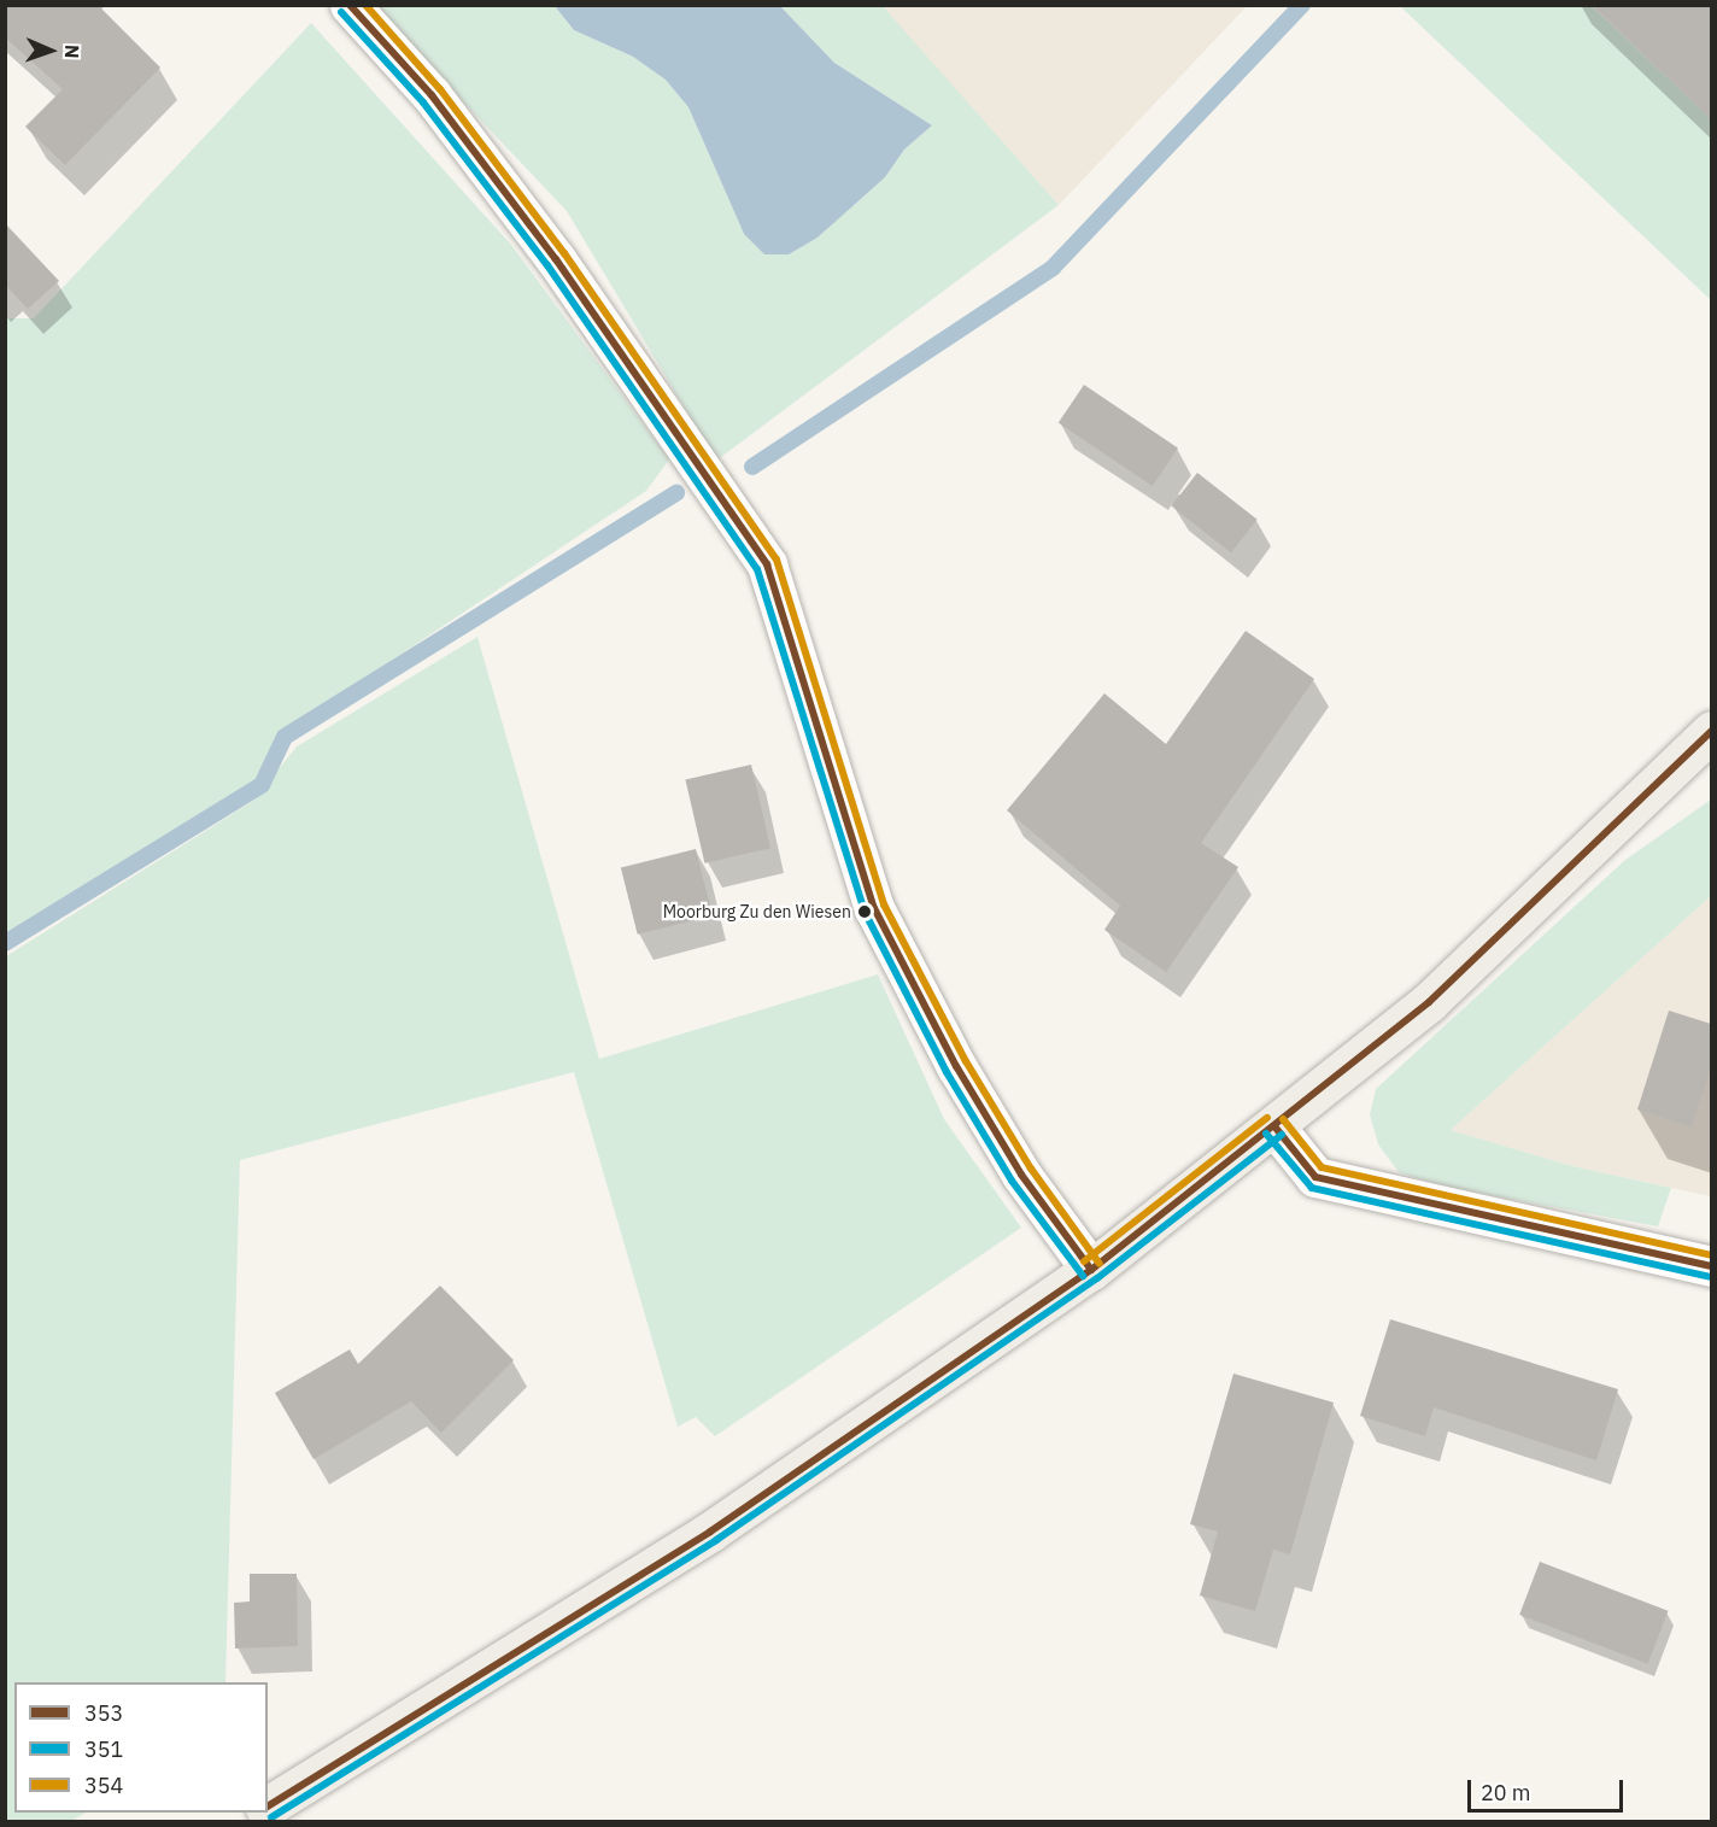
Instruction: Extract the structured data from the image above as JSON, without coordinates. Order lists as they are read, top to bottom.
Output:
{
  "places": ["Moorburg Zu den Wiesen"],
  "lines": ["transit line 353", "transit line 354", "transit line 351"],
  "legend": ["353", "351", "354"],
  "scale_bar": "20 m",
  "north": "right"
}
